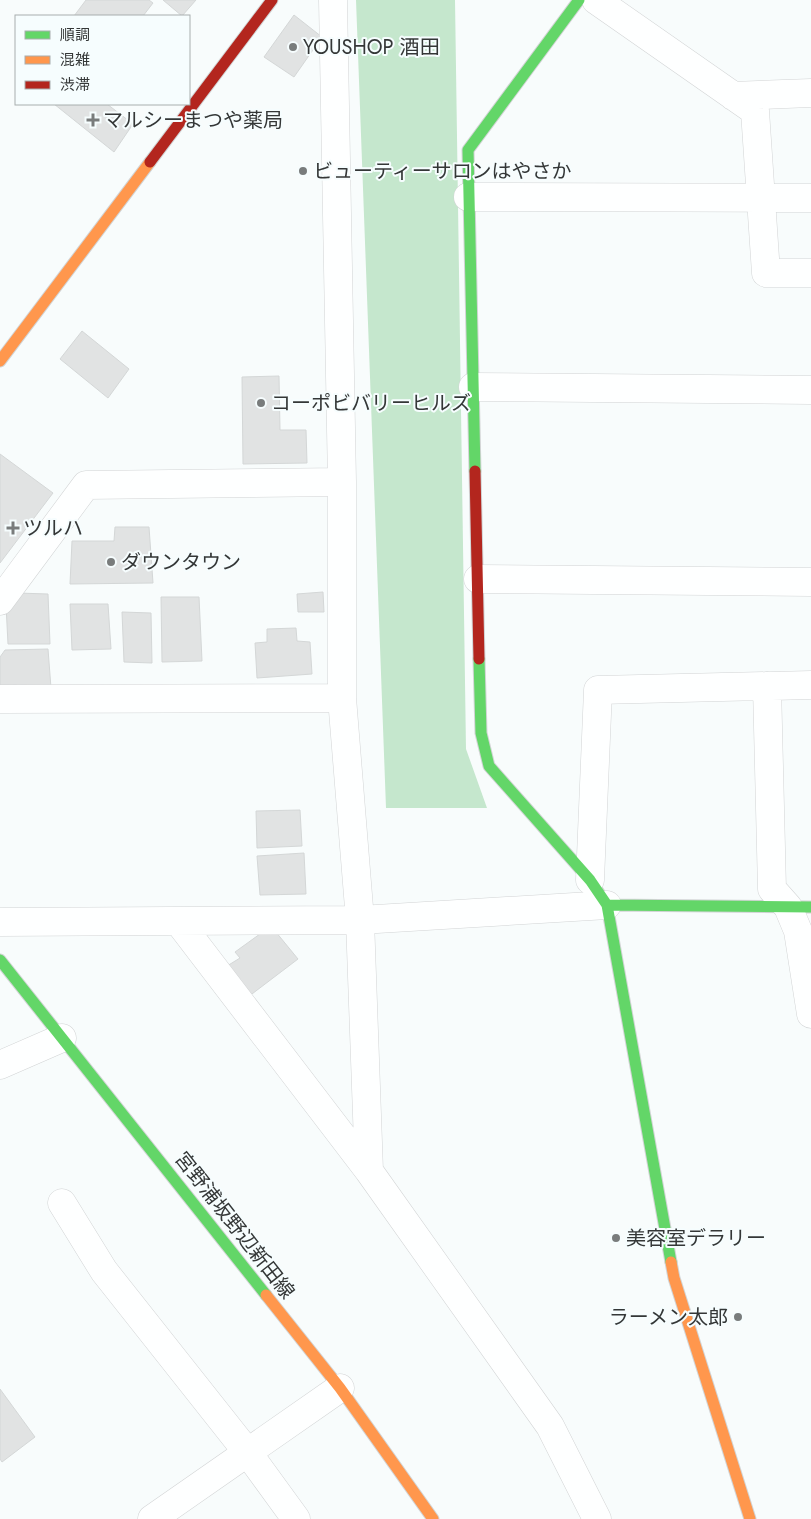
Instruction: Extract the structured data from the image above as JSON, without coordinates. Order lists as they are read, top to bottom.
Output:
{
  "streets": {
    "street": ["宮野浦坂野辺新田線"]
  },
  "places": {
    "other": [
      "YOUSHOP 酒田",
      "ビューティーサロンはやさか",
      "コーポビバリーヒルズ",
      "ダウンタウン",
      "美容室デラリー",
      "ラーメン太郎"
    ],
    "health": ["マルシーまつや薬局", "ツルハ"]
  },
  "legend": ["順調", "混雑", "渋滞"]
}
